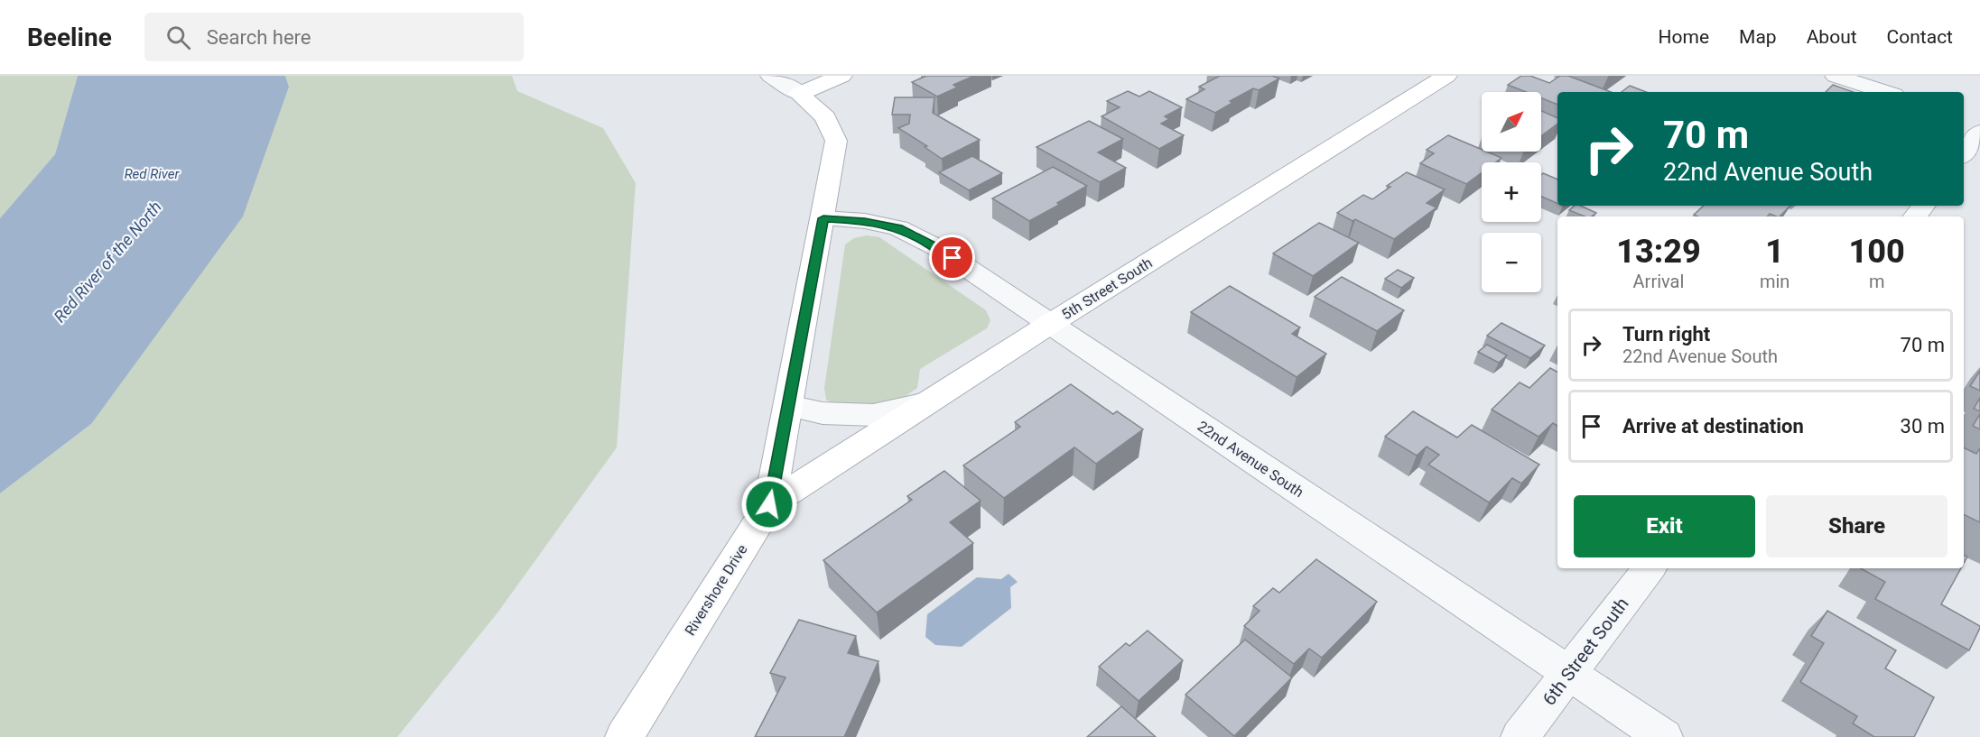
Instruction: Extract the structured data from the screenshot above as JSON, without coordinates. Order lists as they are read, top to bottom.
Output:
{
  "streets": {
    "street": [
      "5th Street South",
      "22nd Avenue South",
      "Rivershore Drive",
      "6th Street South"
    ]
  },
  "crossings": [
    ["5th Street South", "22nd Avenue South"],
    ["5th Street South", "Rivershore Drive"],
    ["22nd Avenue South", "Rivershore Drive"],
    ["22nd Avenue South", "6th Street South"]
  ],
  "water": ["Red River", "Red River of the North"],
  "north": "top right",
  "page": {
    "header": "Beeline",
    "search": "Search here",
    "nav": [
      "Home",
      "Map",
      "About",
      "Contact"
    ],
    "map_buttons": ["+", "−"],
    "turn": ["70 m", "22nd Avenue South"],
    "eta": [
      "13:29",
      "Arrival",
      "1",
      "min",
      "100",
      "m"
    ],
    "list": [
      {
        "name": "Turn right",
        "note": "22nd Avenue South",
        "value": "70 m"
      },
      {
        "name": "Arrive at destination",
        "value": "30 m"
      }
    ],
    "buttons": ["Exit", "Share"]
  }
}
